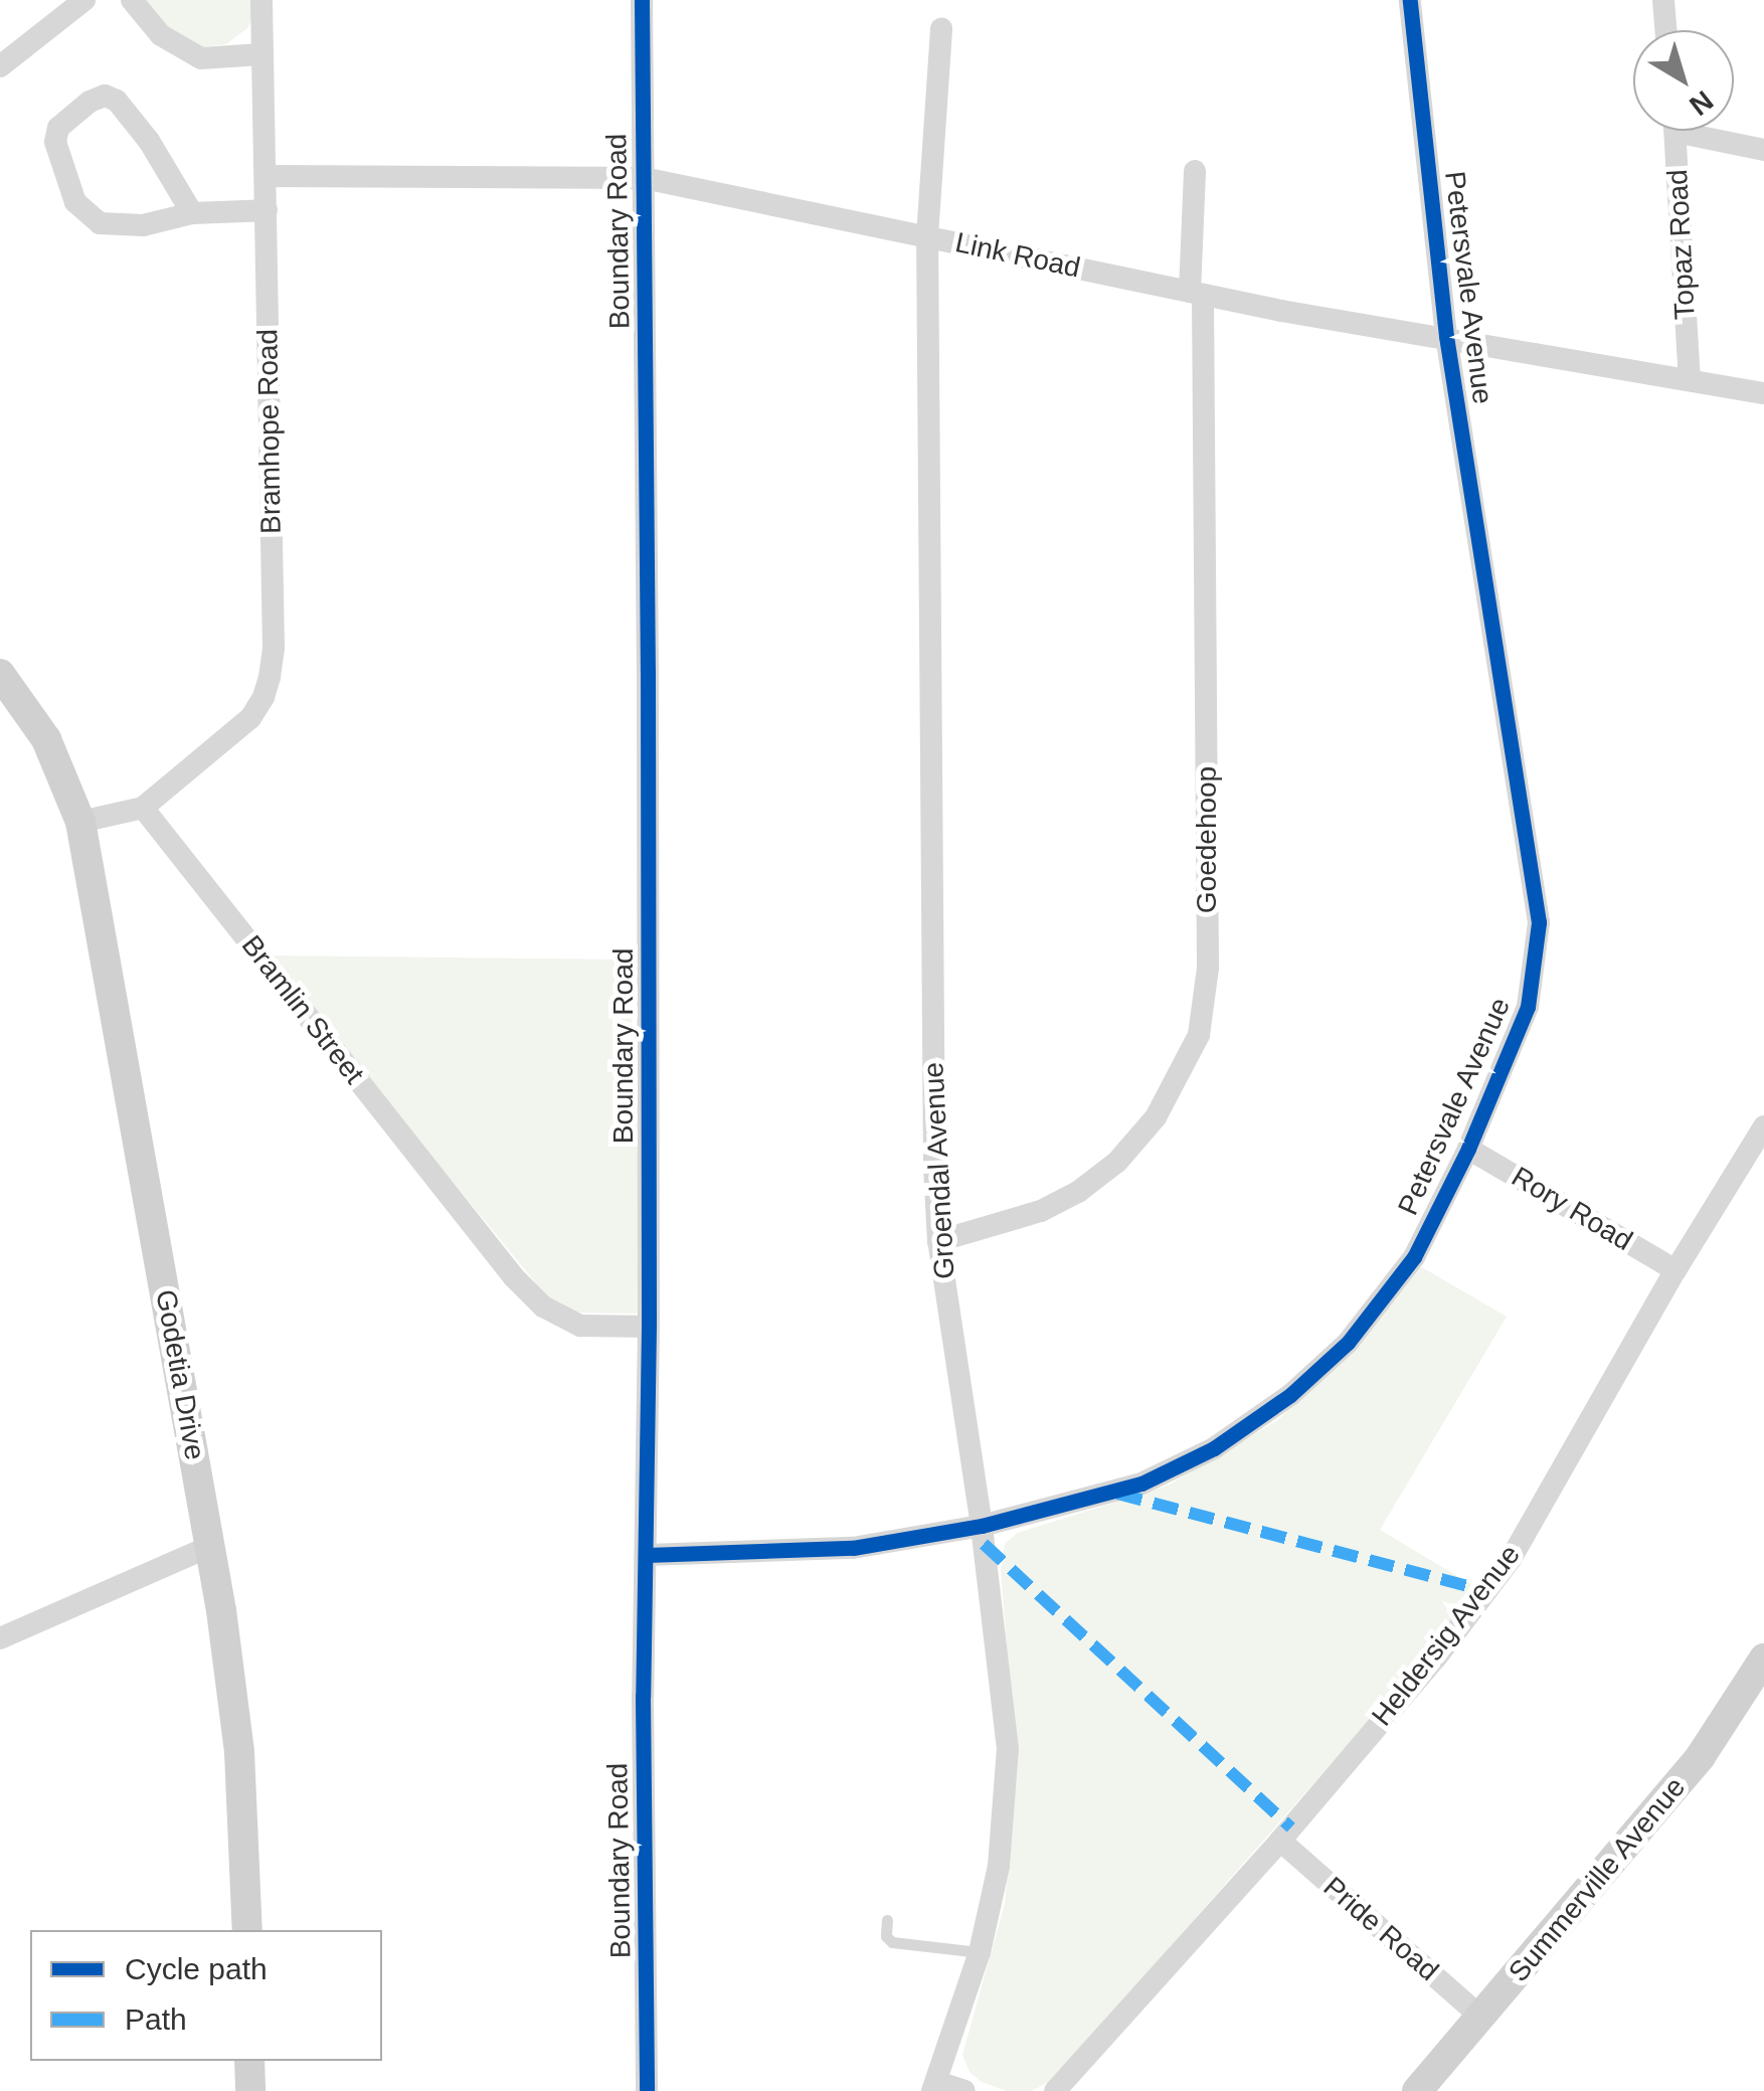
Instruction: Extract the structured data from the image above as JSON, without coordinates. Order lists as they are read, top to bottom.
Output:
{
  "streets": {
    "street": [
      "Boundary Road",
      "Topaz Road",
      "Link Road",
      "Petersvale Avenue",
      "Bramhope Road",
      "Goedehoop",
      "Bramlin Street",
      "Groendal Avenue",
      "Rory Road",
      "Godetia Drive",
      "Heldersig Avenue",
      "Summerville Avenue",
      "Pride Road"
    ]
  },
  "crossings": [
    ["Boundary Road", "Link Road"],
    ["Boundary Road", "Petersvale Avenue"],
    ["Boundary Road", "Bramlin Street"],
    ["Topaz Road", "Link Road"],
    ["Link Road", "Petersvale Avenue"],
    ["Link Road", "Bramhope Road"],
    ["Link Road", "Goedehoop"],
    ["Link Road", "Groendal Avenue"],
    ["Petersvale Avenue", "Groendal Avenue"],
    ["Petersvale Avenue", "Rory Road"],
    ["Bramhope Road", "Bramlin Street"],
    ["Goedehoop", "Groendal Avenue"],
    ["Rory Road", "Heldersig Avenue"],
    ["Heldersig Avenue", "Pride Road"],
    ["Summerville Avenue", "Pride Road"]
  ],
  "legend": ["Cycle path", "Path"],
  "north": "bottom right"
}
